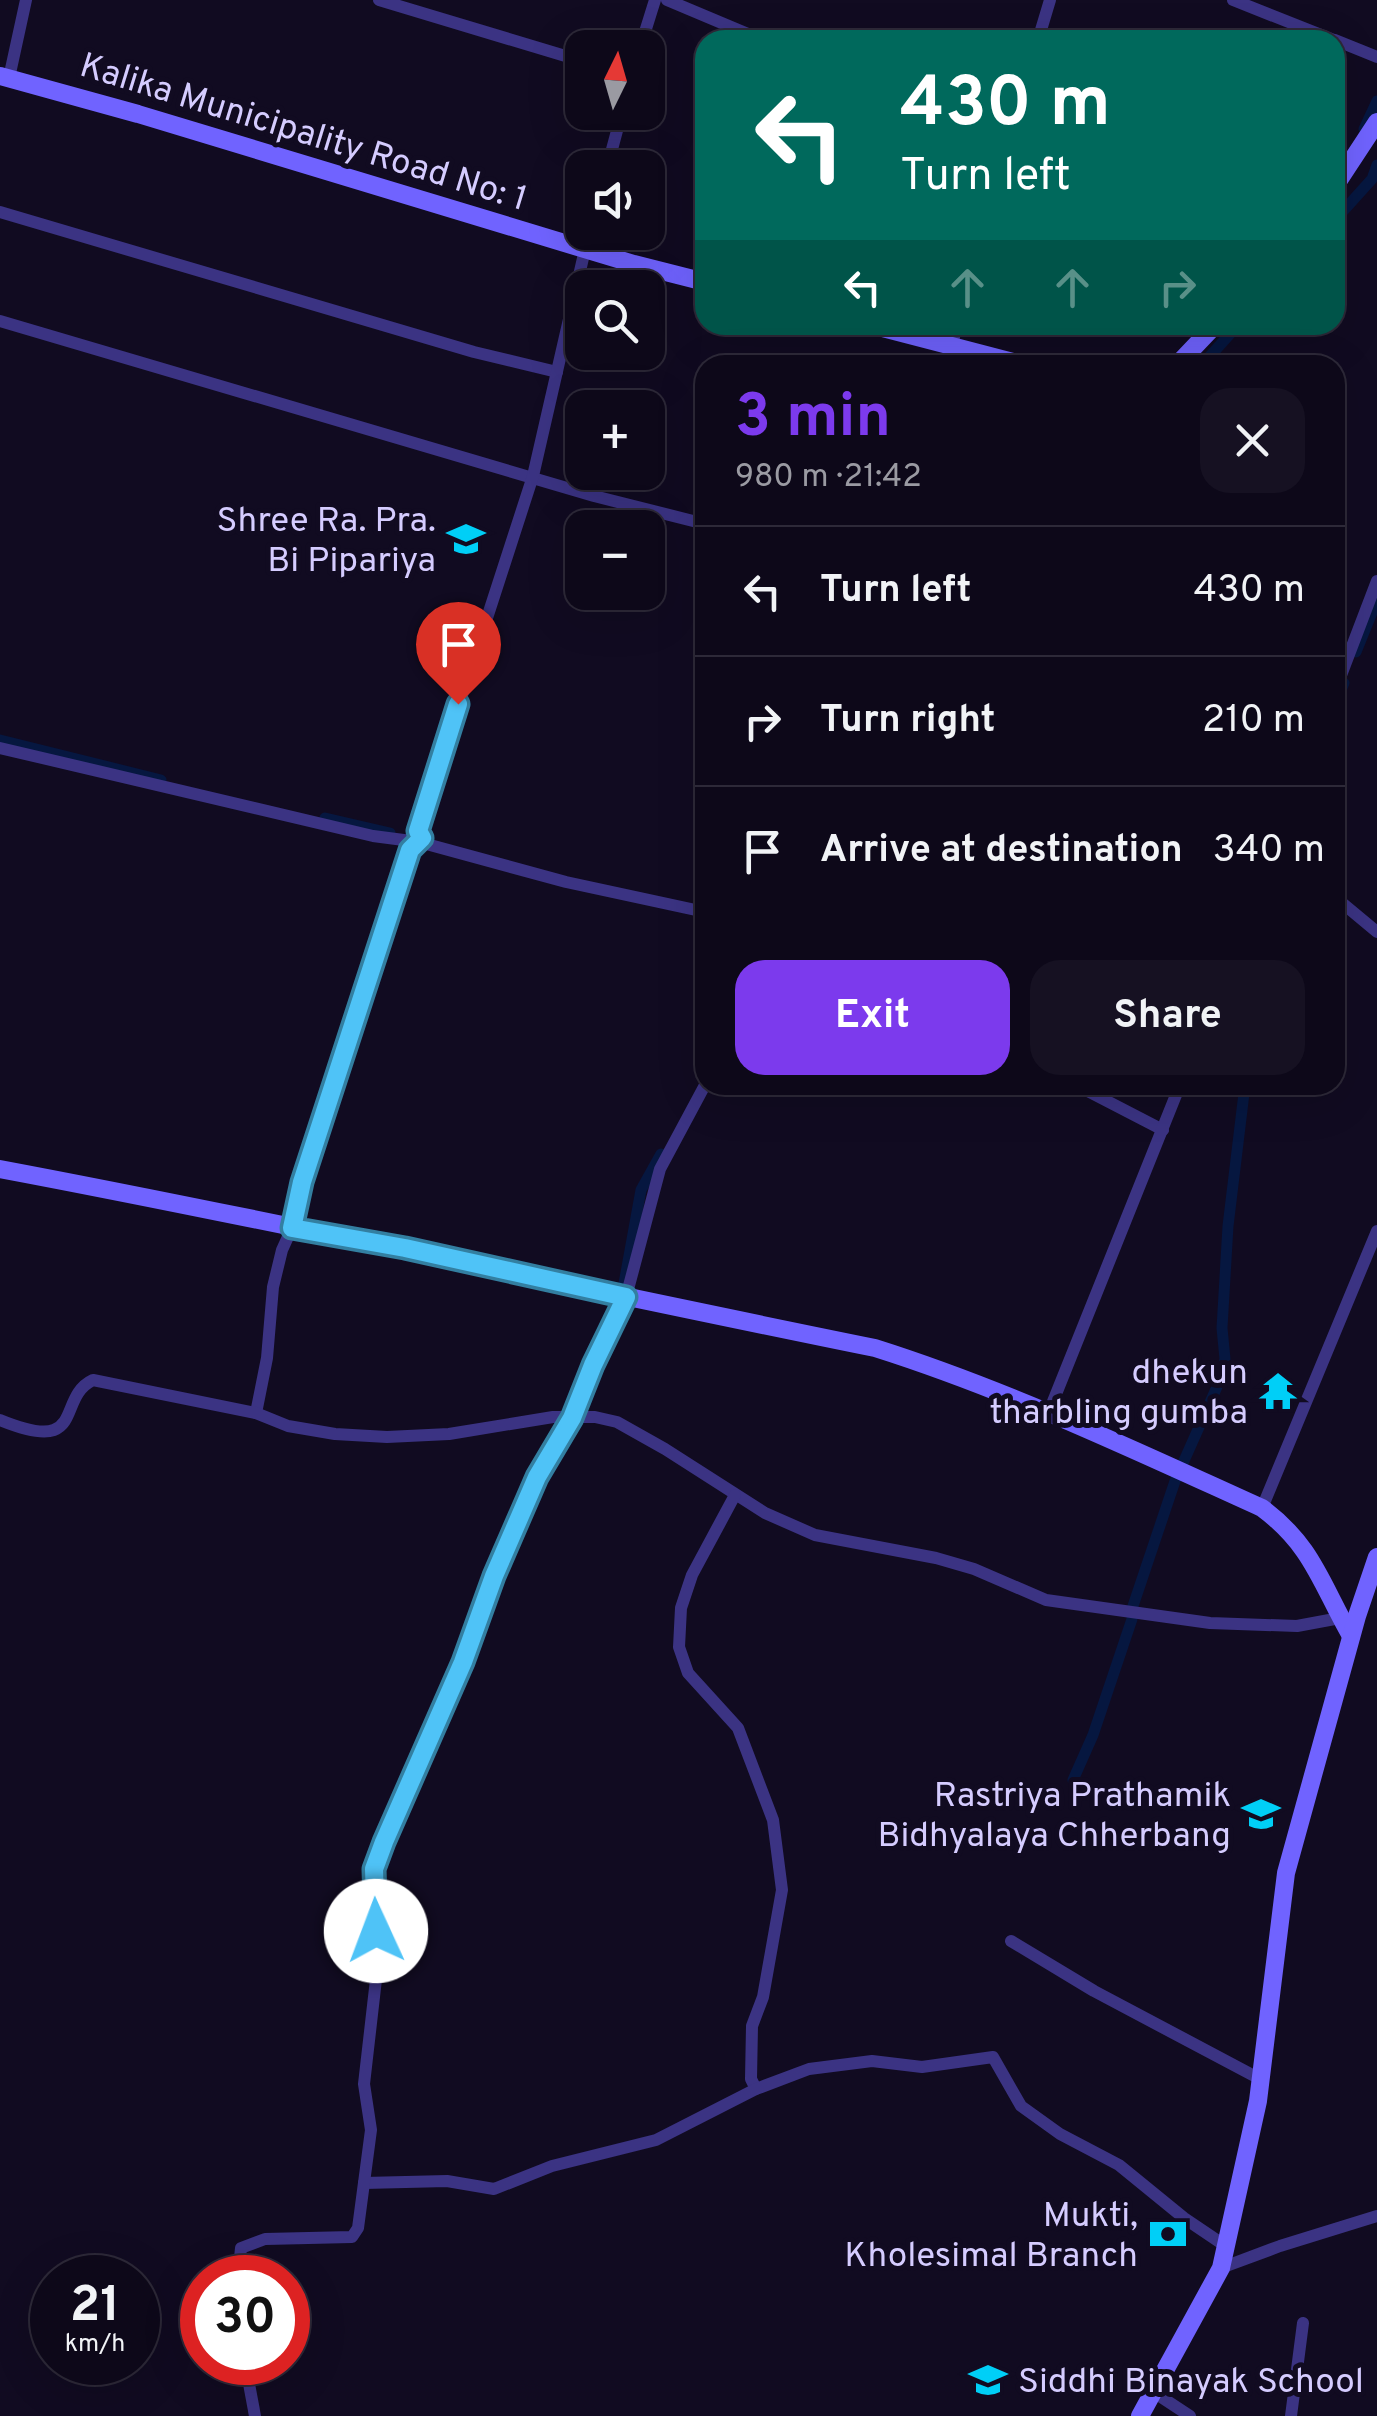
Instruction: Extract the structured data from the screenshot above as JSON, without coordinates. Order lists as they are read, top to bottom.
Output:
{
  "streets": {
    "street": ["Kalika Municipality Road No: 1"]
  },
  "places": {
    "school or university": ["Shree Ra. Pra. Bi Pipariya", "Rastriya Prathamik Bidhyalaya Chherbang", "Siddhi Binayak School"],
    "temple": ["dhekun tharbling gumba"],
    "bank": ["Mukti, Kholesimal Branch"]
  },
  "north": "top",
  "page": {
    "map_buttons": ["+", "−"],
    "turn": ["430 m", "Turn left"],
    "heading": ["3 min", "980 m · 21:42"],
    "list": [
      {
        "name": "Turn left",
        "value": "430 m"
      },
      {
        "name": "Turn right",
        "value": "210 m"
      },
      {
        "name": "Arrive at destination",
        "value": "340 m"
      }
    ],
    "buttons": ["Exit", "Share"],
    "speed": "21 km/h",
    "limit": "30"
  }
}
